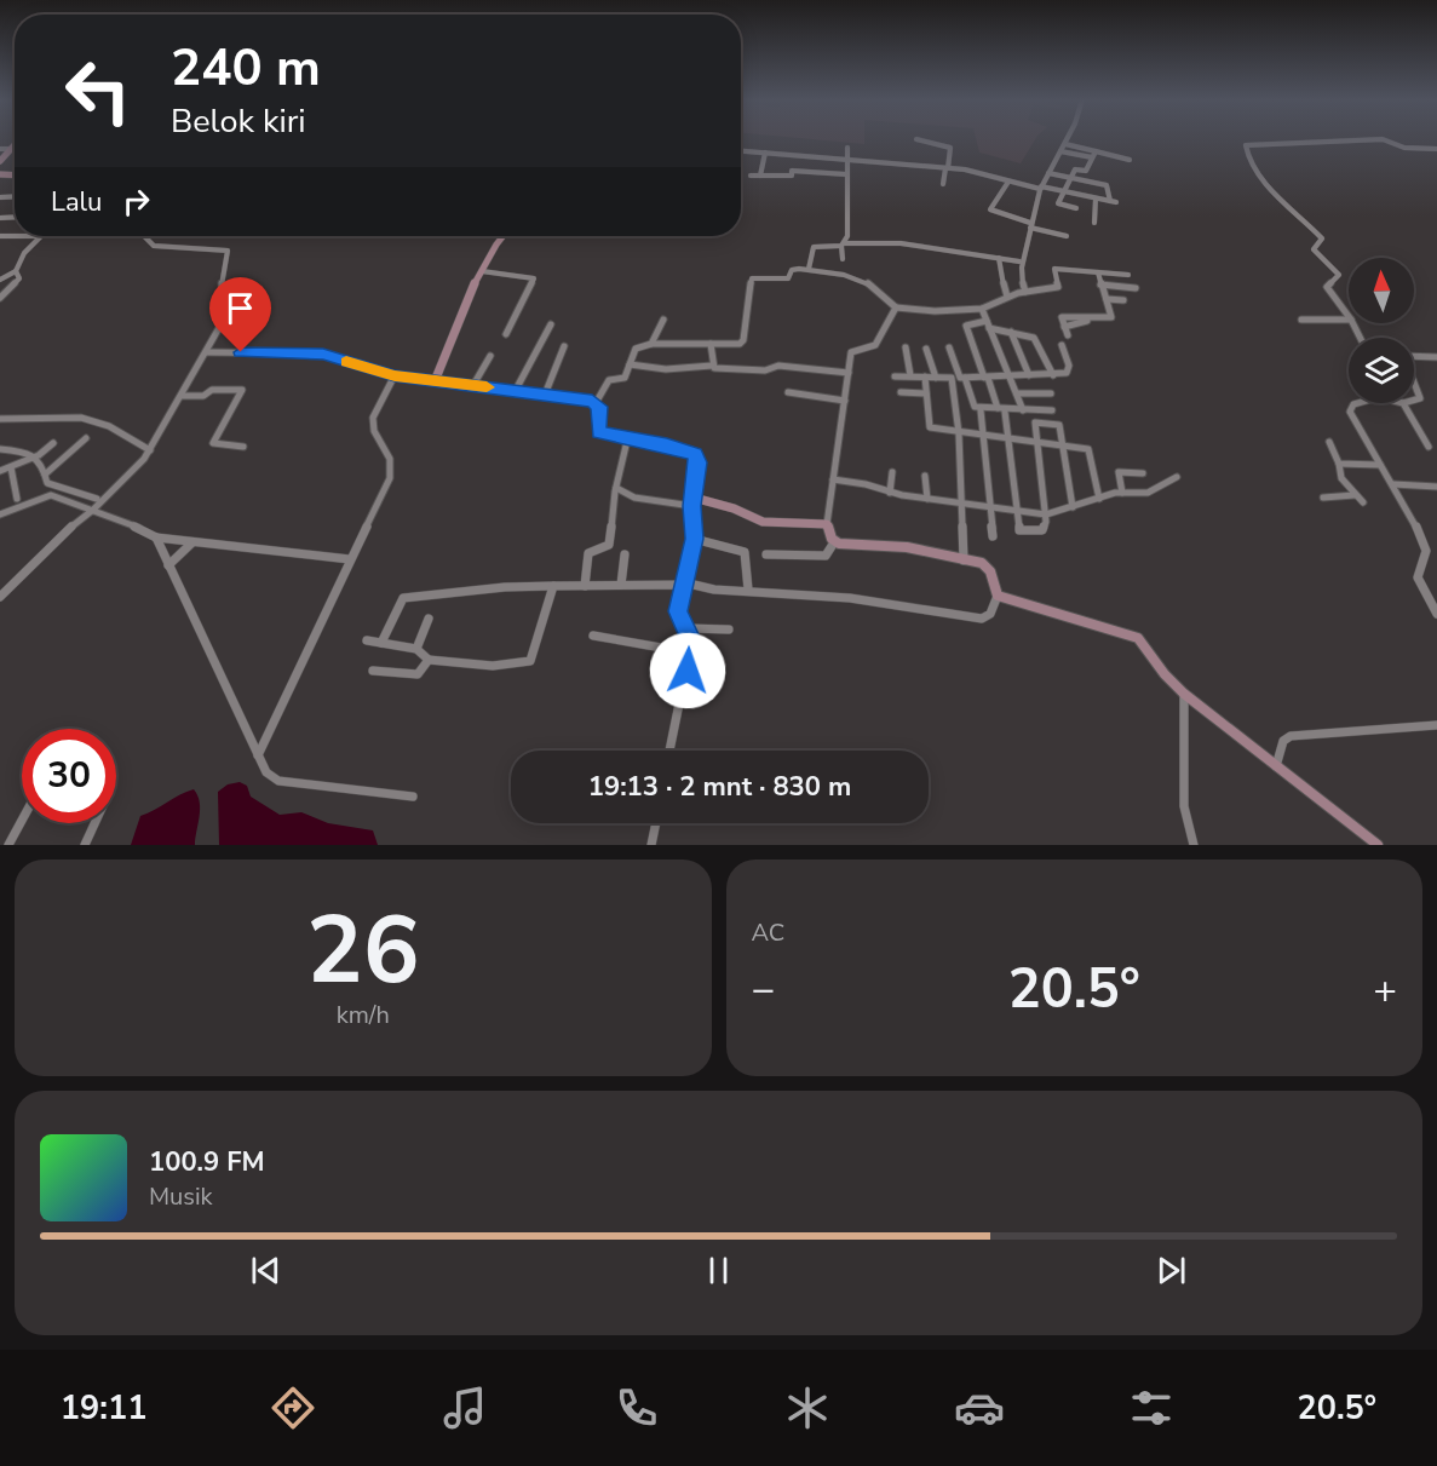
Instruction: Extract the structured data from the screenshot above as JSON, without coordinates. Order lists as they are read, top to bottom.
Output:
{
  "north": "top",
  "page": {
    "turn": ["240 m", "Belok kiri"],
    "then": "Lalu",
    "limit": "30",
    "trip": "19:13 · 2 mnt · 830 m",
    "tile": [
      ["26", "km/h"],
      "AC"
    ],
    "heat": ["−", "20.5°", "+"],
    "song": ["100.9 FM", "Musik"],
    "tabs": ["19:11", "20.5°"]
  }
}
